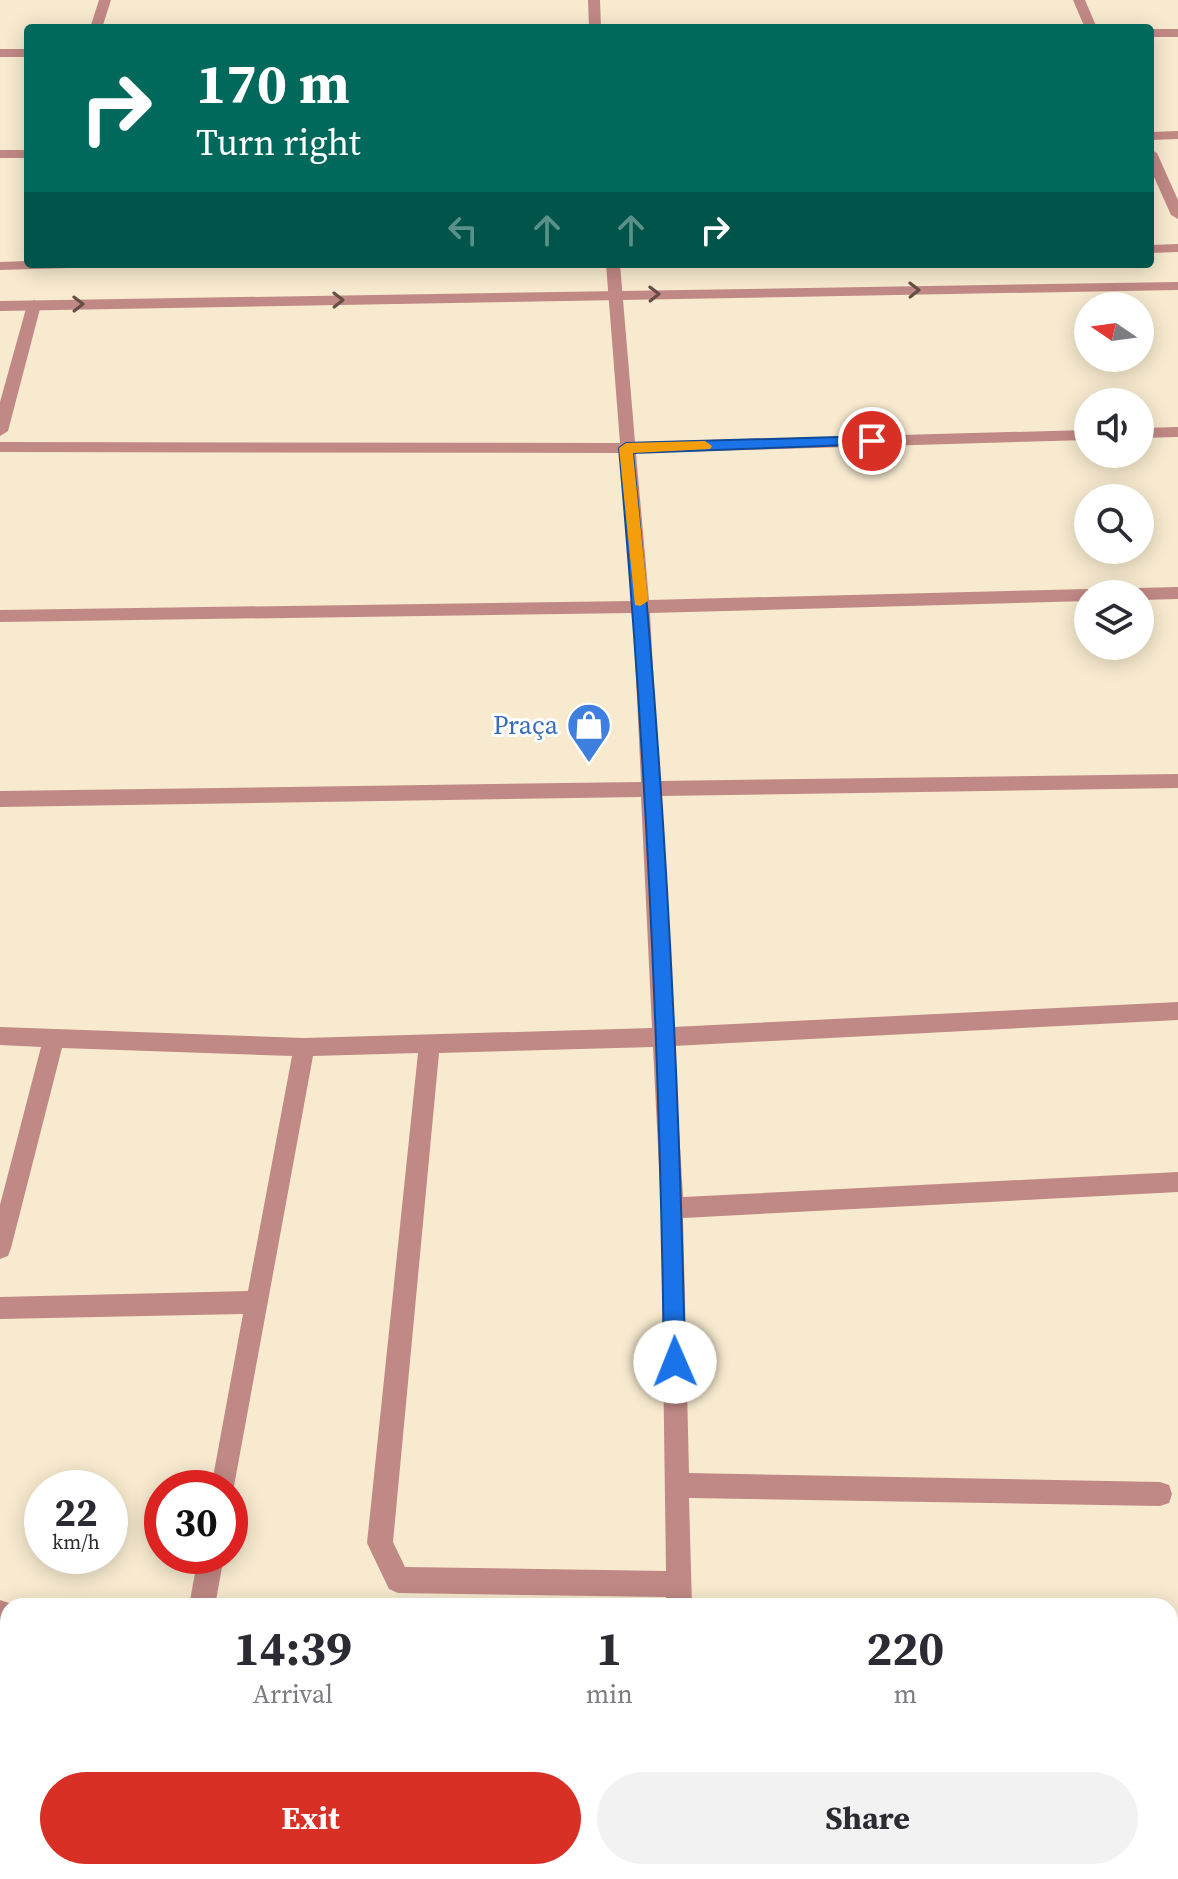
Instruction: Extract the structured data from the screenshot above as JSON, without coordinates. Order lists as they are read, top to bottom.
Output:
{
  "places": {
    "shop": ["Praça"]
  },
  "north": "left",
  "page": {
    "turn": ["170 m", "Turn right"],
    "speed": "22 km/h",
    "limit": "30",
    "eta": [
      "14:39",
      "Arrival",
      "1",
      "min",
      "220",
      "m"
    ],
    "buttons": ["Exit", "Share"]
  }
}
